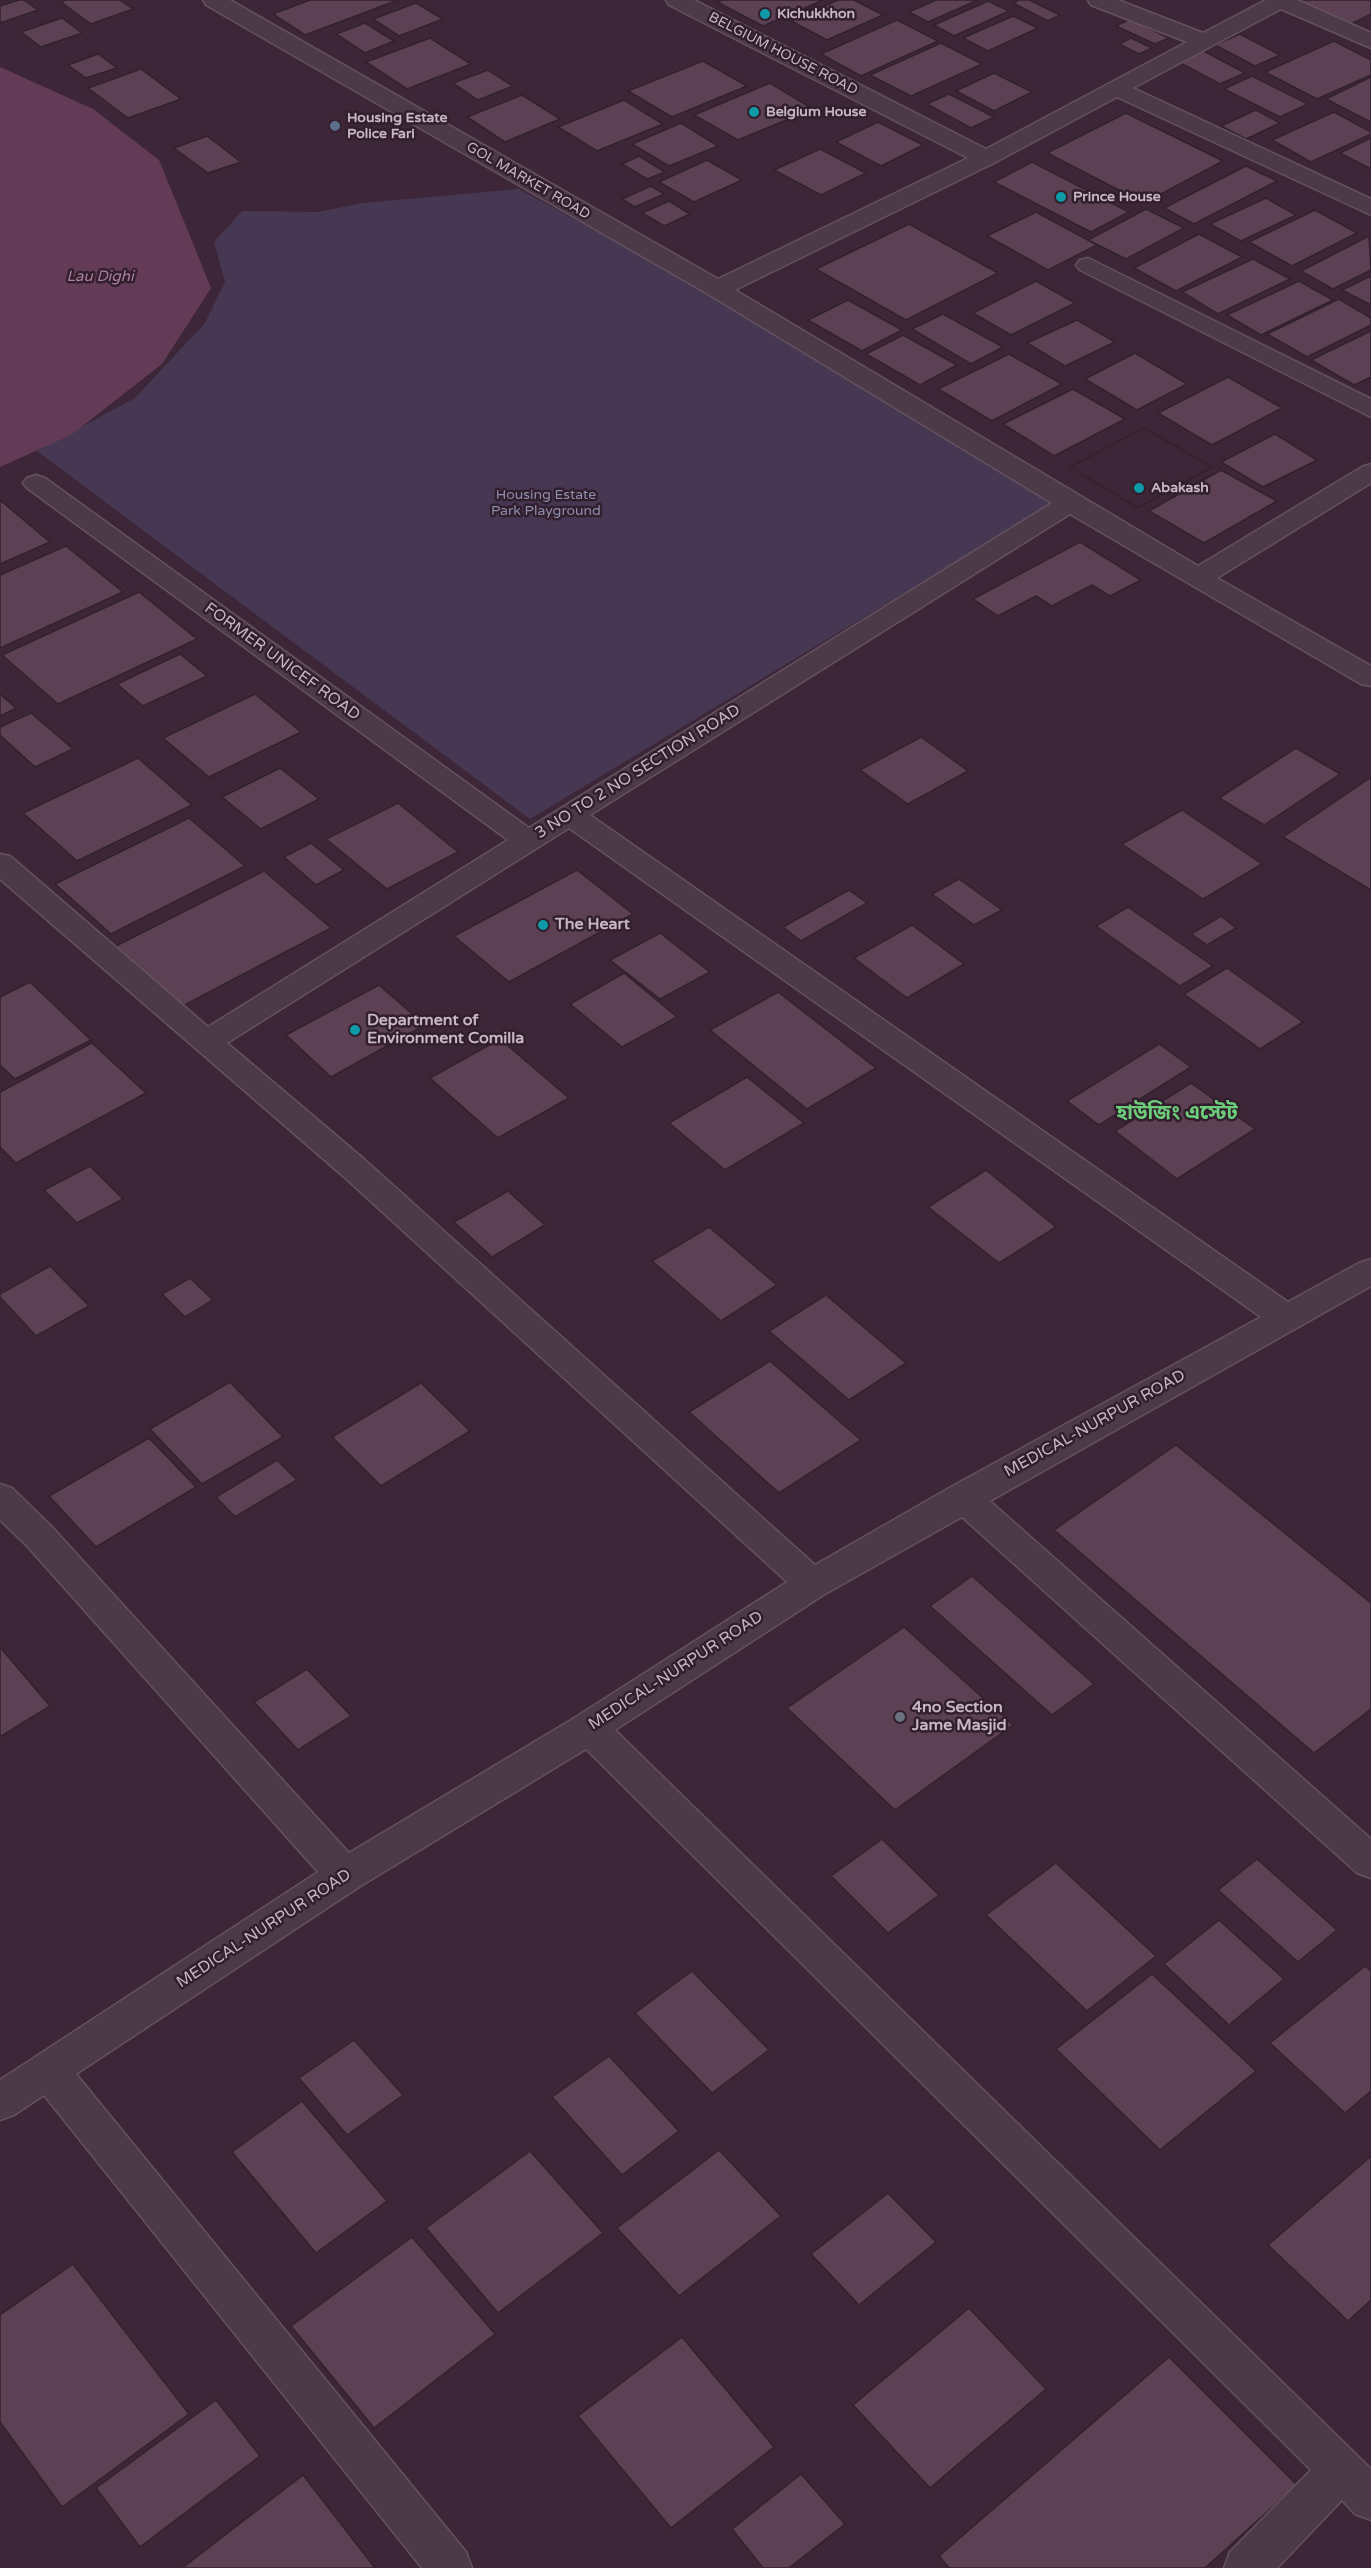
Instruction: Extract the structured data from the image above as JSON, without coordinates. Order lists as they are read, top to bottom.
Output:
{
  "streets": {
    "street": [
      "BELGIUM HOUSE ROAD",
      "GOL MARKET ROAD",
      "FORMER UNICEF ROAD",
      "3 NO TO 2 NO SECTION ROAD",
      "MEDICAL-NURPUR ROAD"
    ]
  },
  "crossings": [
    ["GOL MARKET ROAD", "3 NO TO 2 NO SECTION ROAD"],
    ["FORMER UNICEF ROAD", "3 NO TO 2 NO SECTION ROAD"]
  ],
  "districts": ["হাউজিং এস্টেট"],
  "water": ["Lau Dighi"],
  "parks": ["Housing Estate Park Playground"],
  "places": [
    "Kichukkhon",
    "Belgium House",
    "Housing Estate Police Fari",
    "Prince House",
    "Abakash",
    "The Heart",
    "Department of Environment Comilla",
    "4no Section Jame Masjid"
  ]
}
